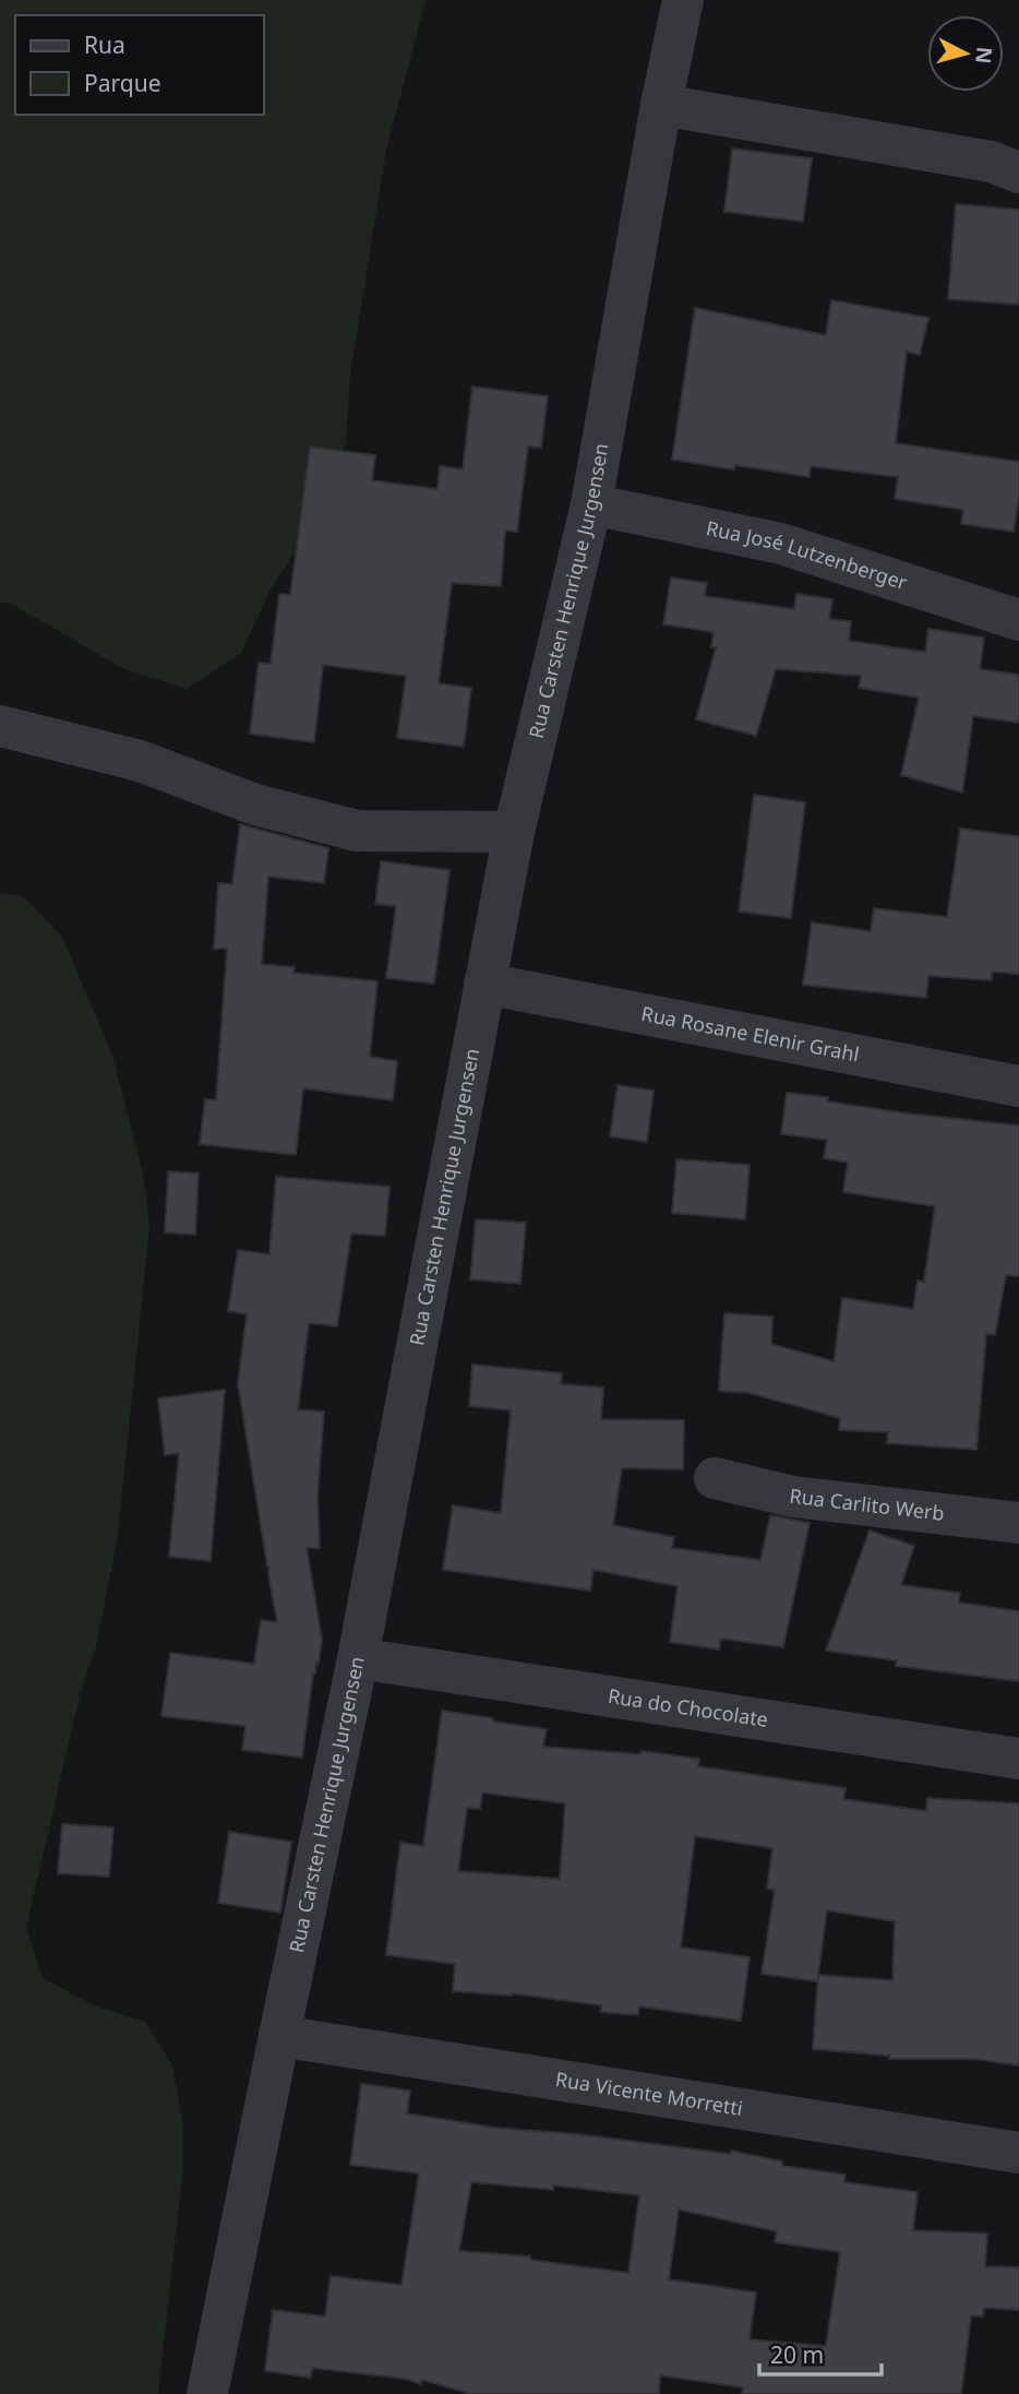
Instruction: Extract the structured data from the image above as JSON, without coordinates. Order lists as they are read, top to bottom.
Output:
{
  "streets": {
    "street": [
      "Rua José Lutzenberger",
      "Rua Carsten Henrique Jurgensen",
      "Rua Rosane Elenir Grahl",
      "Rua Carlito Werb",
      "Rua do Chocolate",
      "Rua Vicente Morretti"
    ]
  },
  "crossings": [
    ["Rua José Lutzenberger", "Rua Carsten Henrique Jurgensen"],
    ["Rua Carsten Henrique Jurgensen", "Rua Rosane Elenir Grahl"],
    ["Rua Carsten Henrique Jurgensen", "Rua do Chocolate"],
    ["Rua Carsten Henrique Jurgensen", "Rua Vicente Morretti"]
  ],
  "legend": ["Rua", "Parque"],
  "scale_bar": "20 m",
  "north": "right"
}
